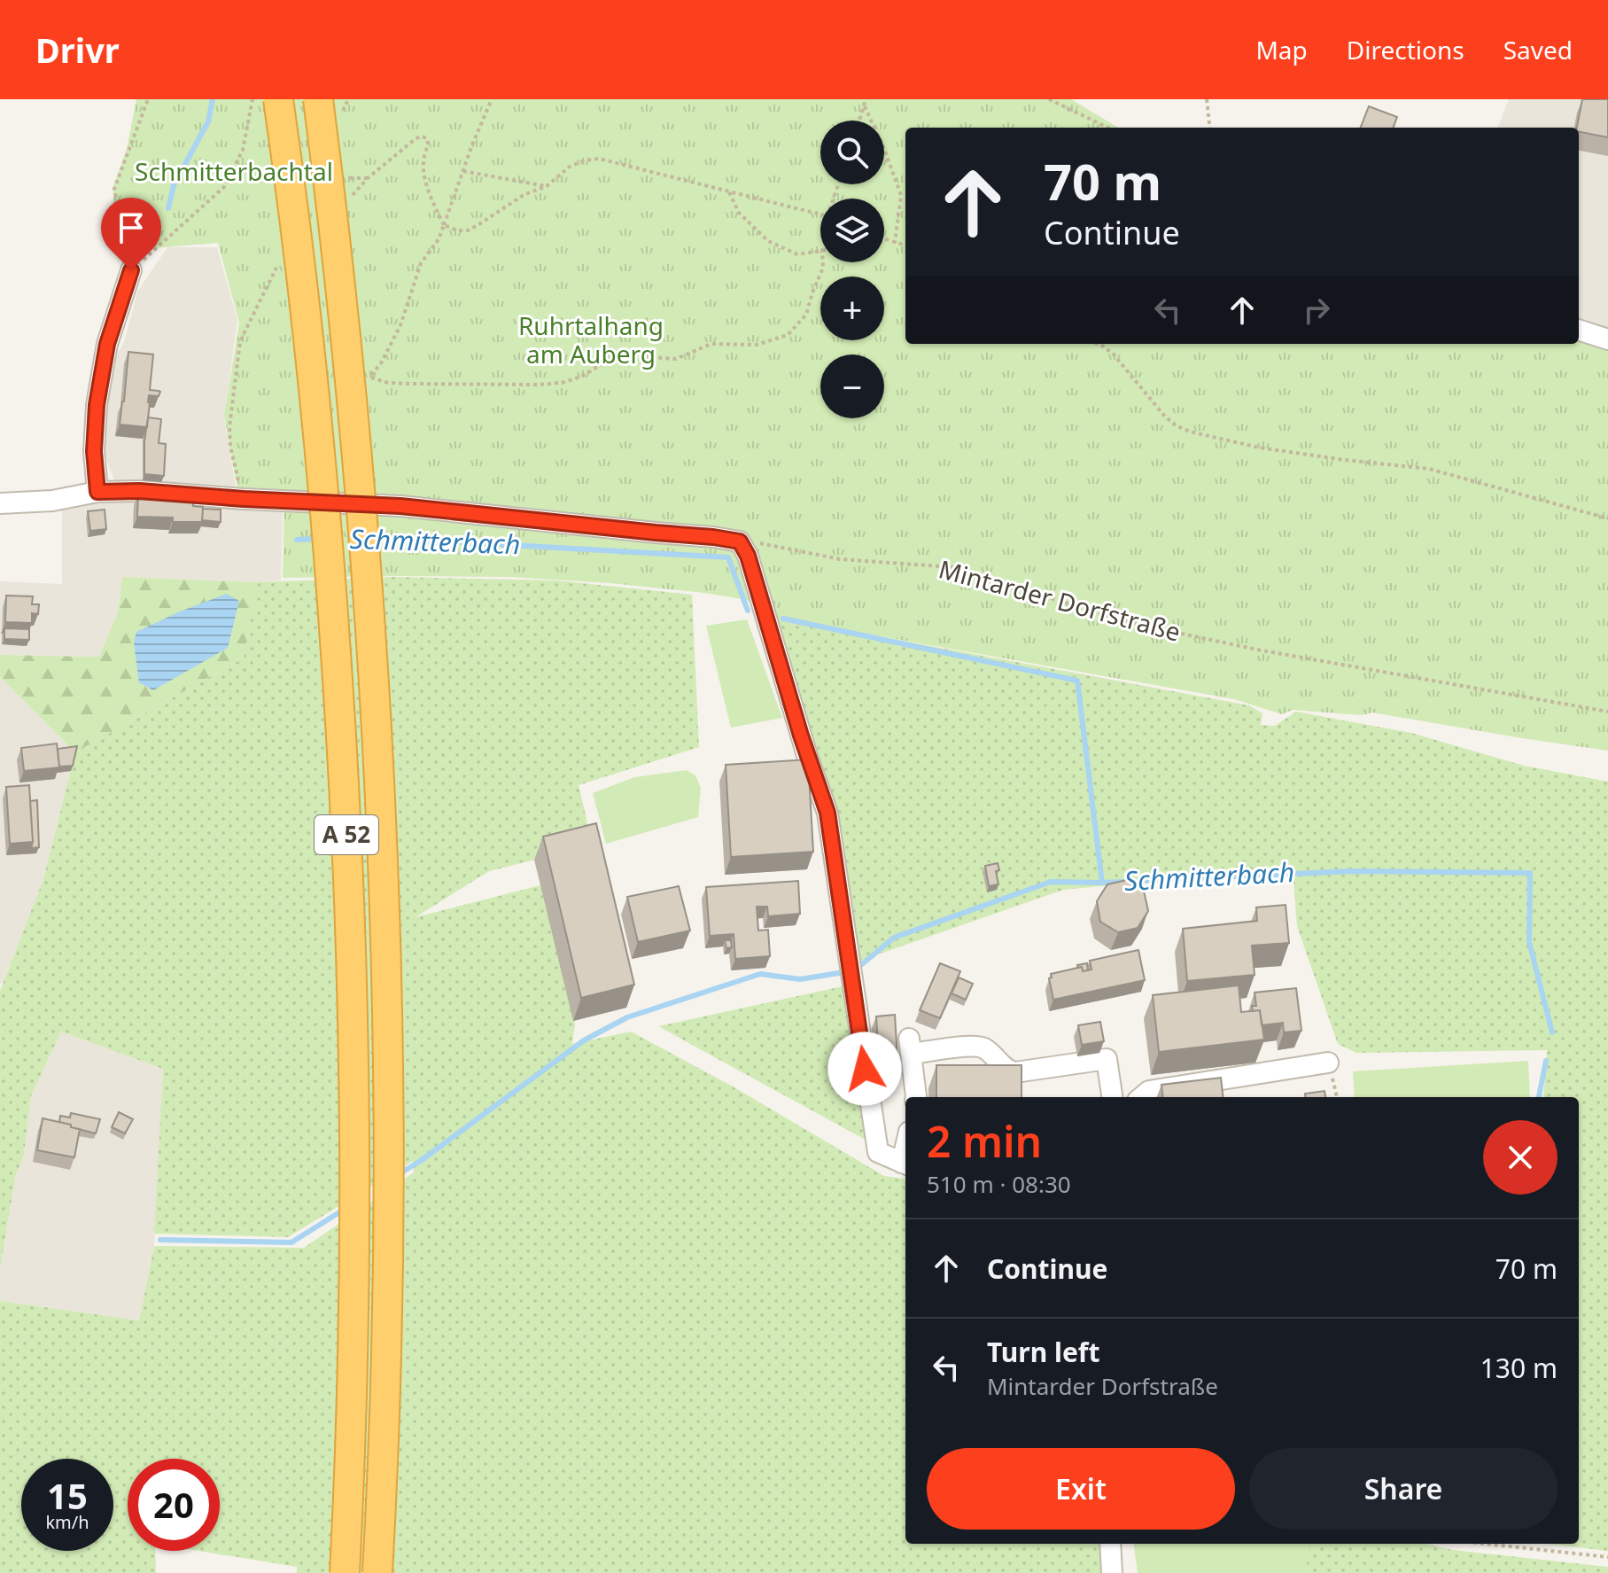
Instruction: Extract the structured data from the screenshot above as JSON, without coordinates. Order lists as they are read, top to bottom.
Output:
{
  "streets": {
    "highway": ["A 52"],
    "path": ["Mintarder Dorfstraße"]
  },
  "water": ["Schmitterbach"],
  "parks": ["Schmitterbachtal", "Ruhrtalhang am Auberg"],
  "page": {
    "header": "Drivr",
    "nav": ["Map", "Directions", "Saved"],
    "map_buttons": ["+", "−"],
    "turn": ["70 m", "Continue"],
    "heading": ["2 min", "510 m · 08:30"],
    "list": [
      {
        "name": "Continue",
        "value": "70 m"
      },
      {
        "name": "Turn left",
        "note": "Mintarder Dorfstraße",
        "value": "130 m"
      }
    ],
    "buttons": ["Exit", "Share"],
    "speed": "15 km/h",
    "limit": "20"
  }
}
